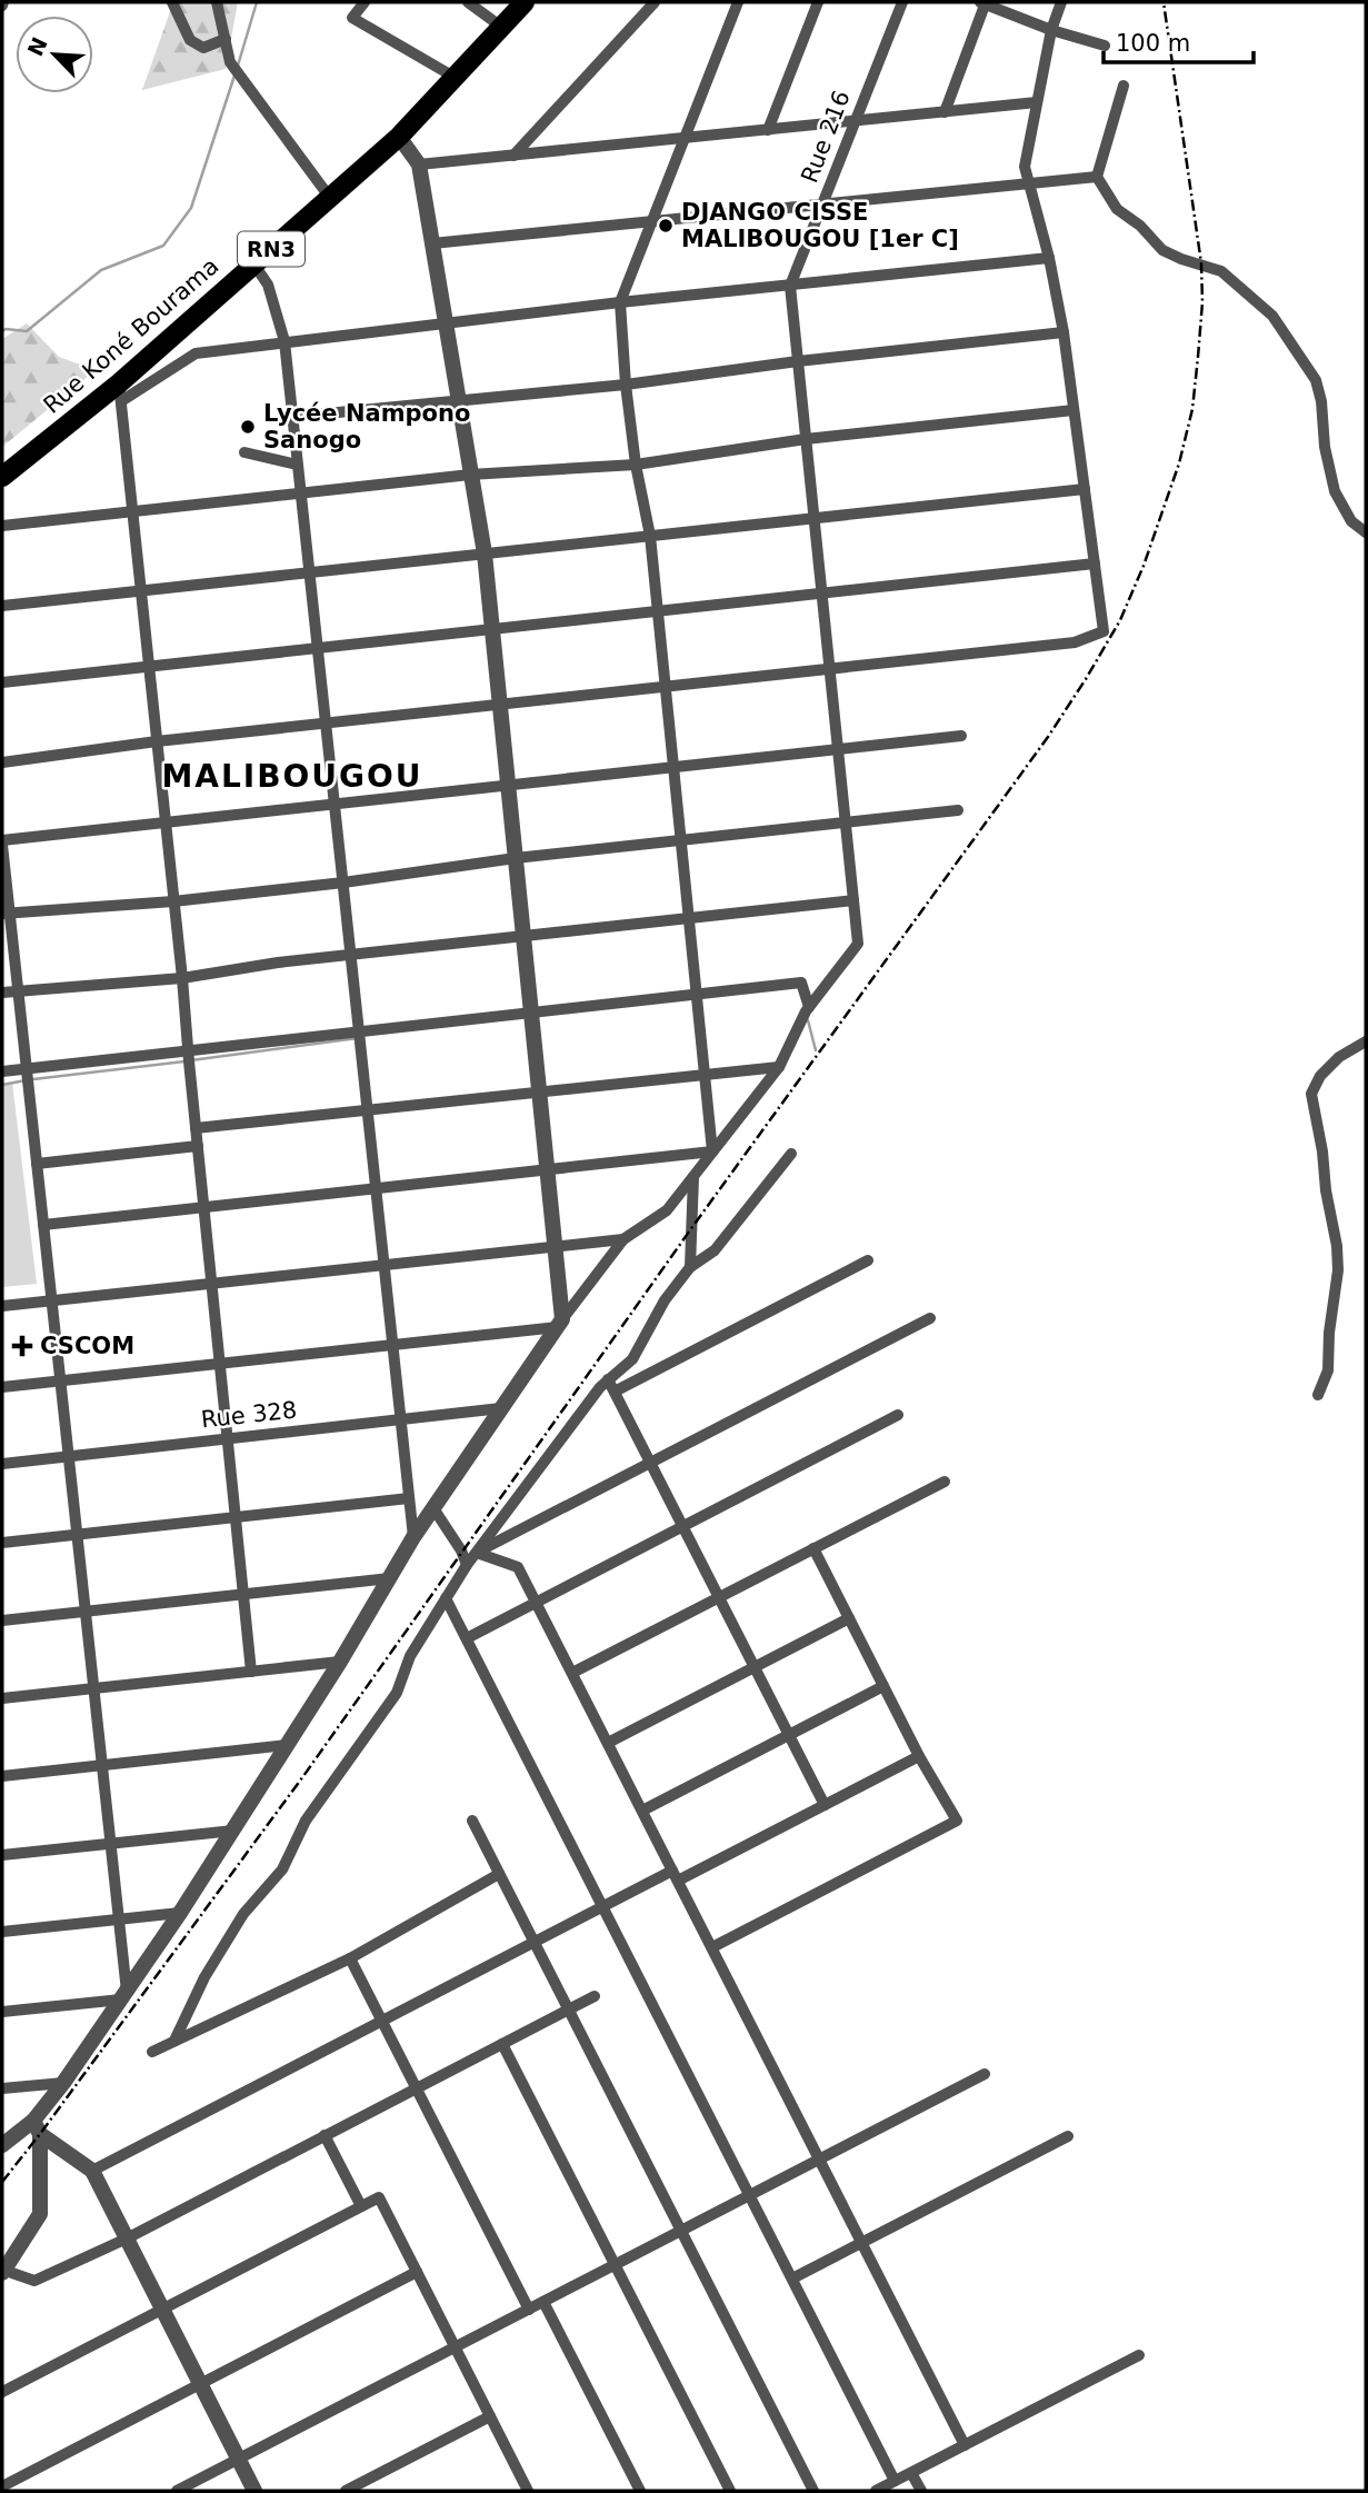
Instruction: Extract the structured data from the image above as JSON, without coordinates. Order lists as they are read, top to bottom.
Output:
{
  "streets": {
    "highway": ["RN3", "Rue Koné Bourama"],
    "street": ["Rue 216", "Rue 328"]
  },
  "districts": ["MALIBOUGOU"],
  "places": {
    "other": ["DJANGO CISSE MALIBOUGOU [1er C]", "Lycée Nampono Sanogo"],
    "health": ["CSCOM"]
  },
  "scale_bar": "100 m",
  "north": "top left"
}
